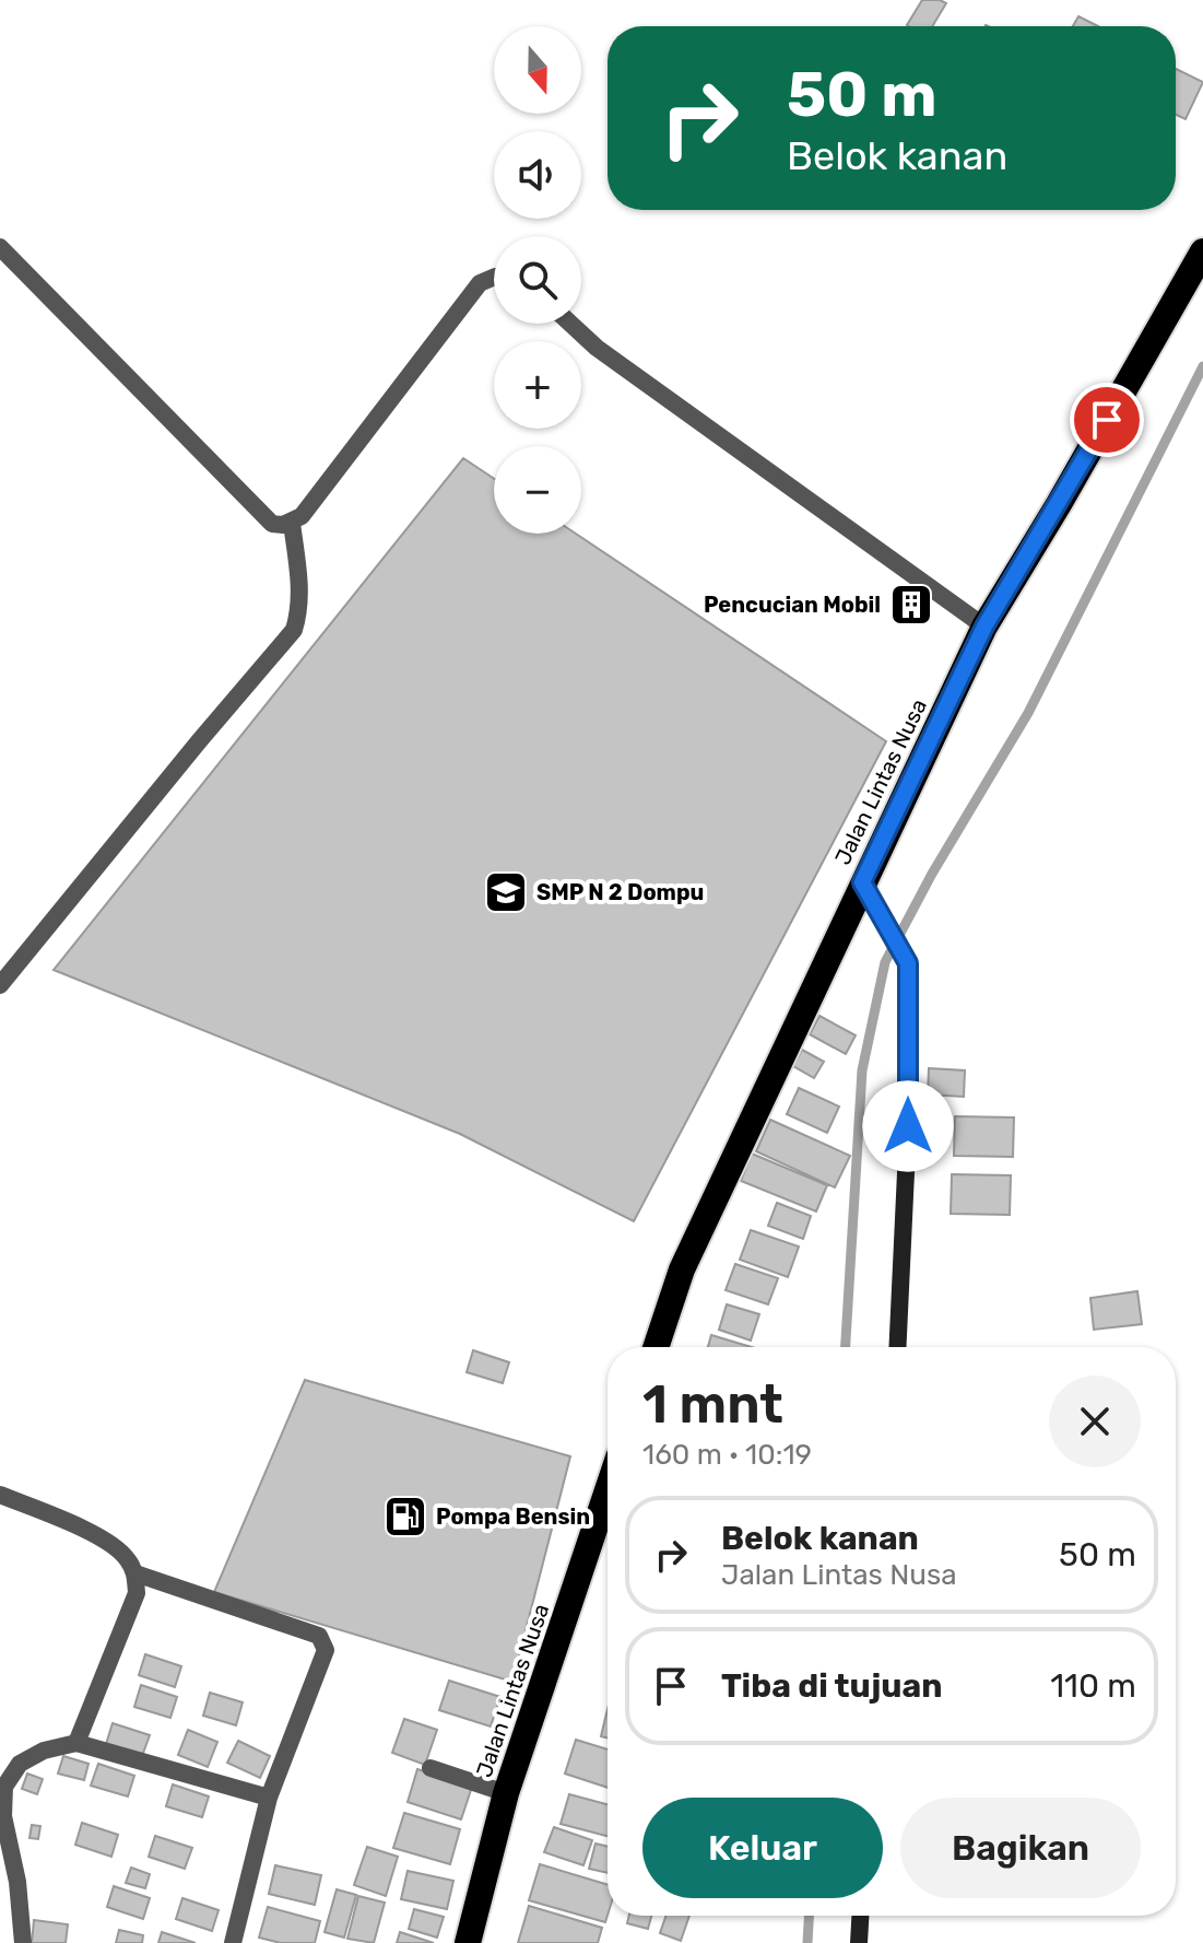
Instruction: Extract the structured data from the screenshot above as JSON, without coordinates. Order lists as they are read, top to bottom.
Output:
{
  "streets": {
    "highway": ["Jalan Lintas Nusa"]
  },
  "places": {
    "building": ["Pencucian Mobil"],
    "school or university": ["SMP N 2 Dompu"],
    "fuel station": ["Pompa Bensin"]
  },
  "north": "bottom",
  "page": {
    "map_buttons": ["+", "−"],
    "turn": ["50 m", "Belok kanan"],
    "heading": ["1 mnt", "160 m · 10:19"],
    "list": [
      {
        "name": "Belok kanan",
        "note": "Jalan Lintas Nusa",
        "value": "50 m"
      },
      {
        "name": "Tiba di tujuan",
        "value": "110 m"
      }
    ],
    "buttons": ["Keluar", "Bagikan"]
  }
}
